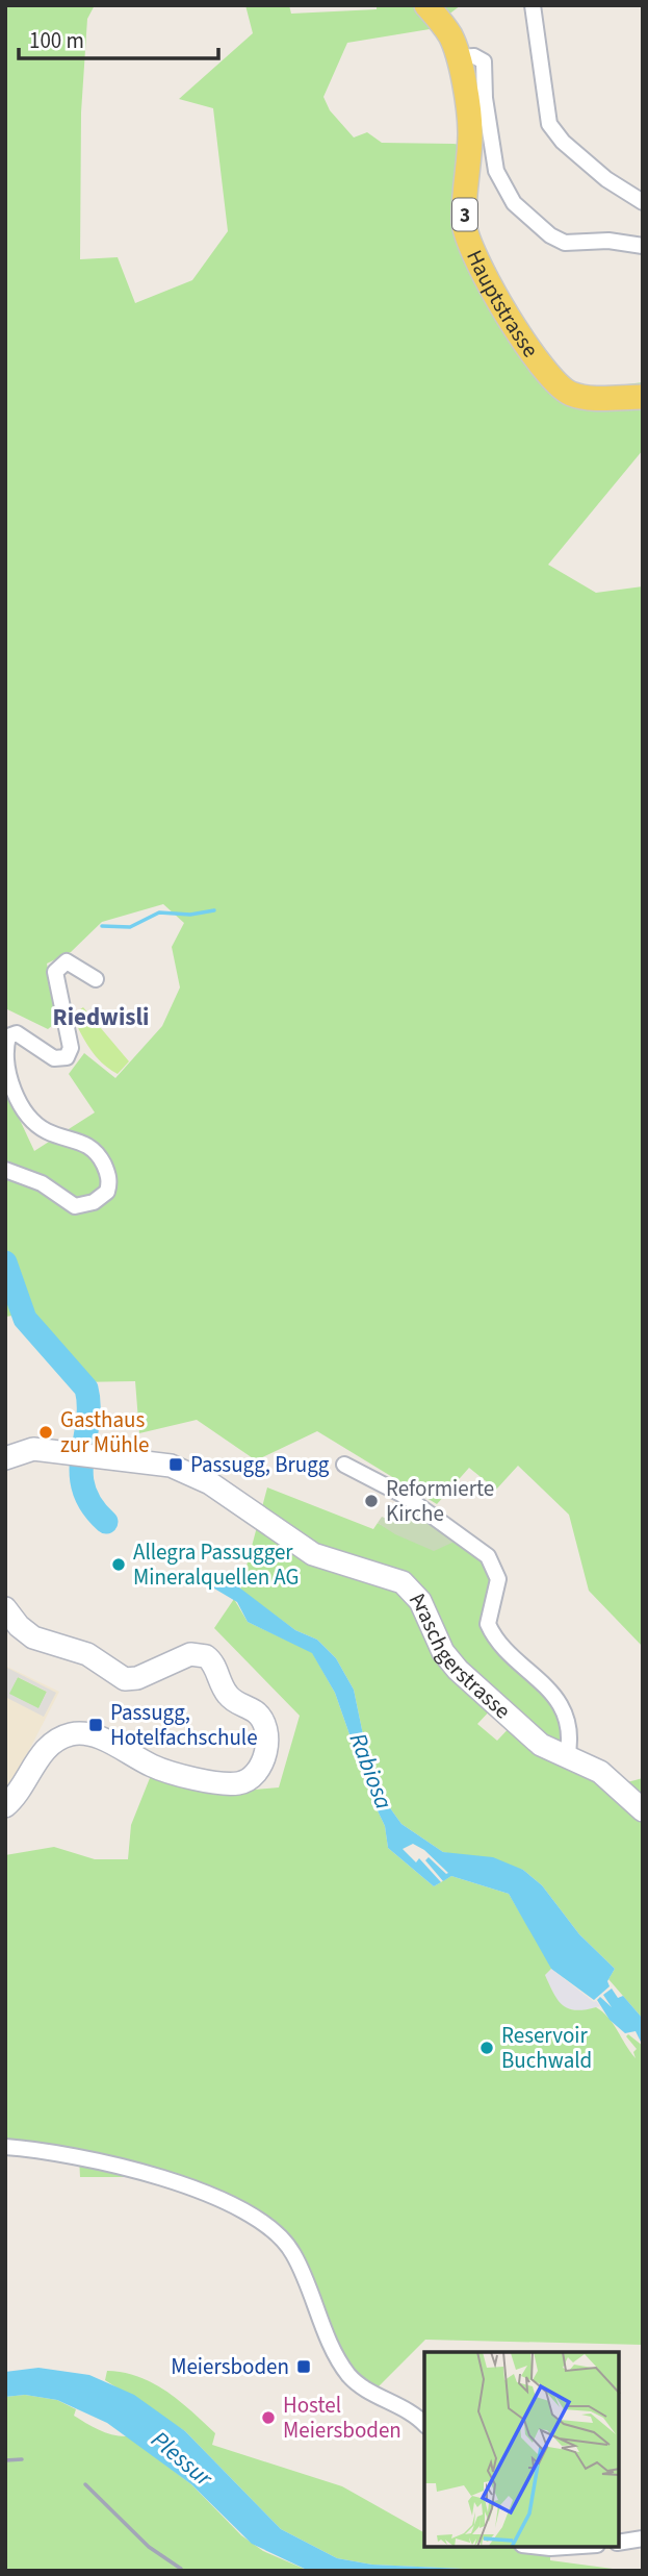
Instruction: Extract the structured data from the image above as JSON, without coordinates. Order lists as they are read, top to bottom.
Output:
{
  "streets": {
    "main road": ["3", "Hauptstrasse"],
    "street": ["Araschgerstrasse"]
  },
  "districts": ["Riedwisli"],
  "water": ["Rabiosa", "Plessur"],
  "places": {
    "other": [
      "Gasthaus zur Mühle",
      "Reformierte Kirche",
      "Allegra Passugger Mineralquellen AG",
      "Reservoir Buchwald",
      "Hostel Meiersboden"
    ],
    "transit": ["Passugg, Brugg", "Passugg, Hotelfachschule", "Meiersboden"]
  },
  "scale_bar": "100 m"
}
